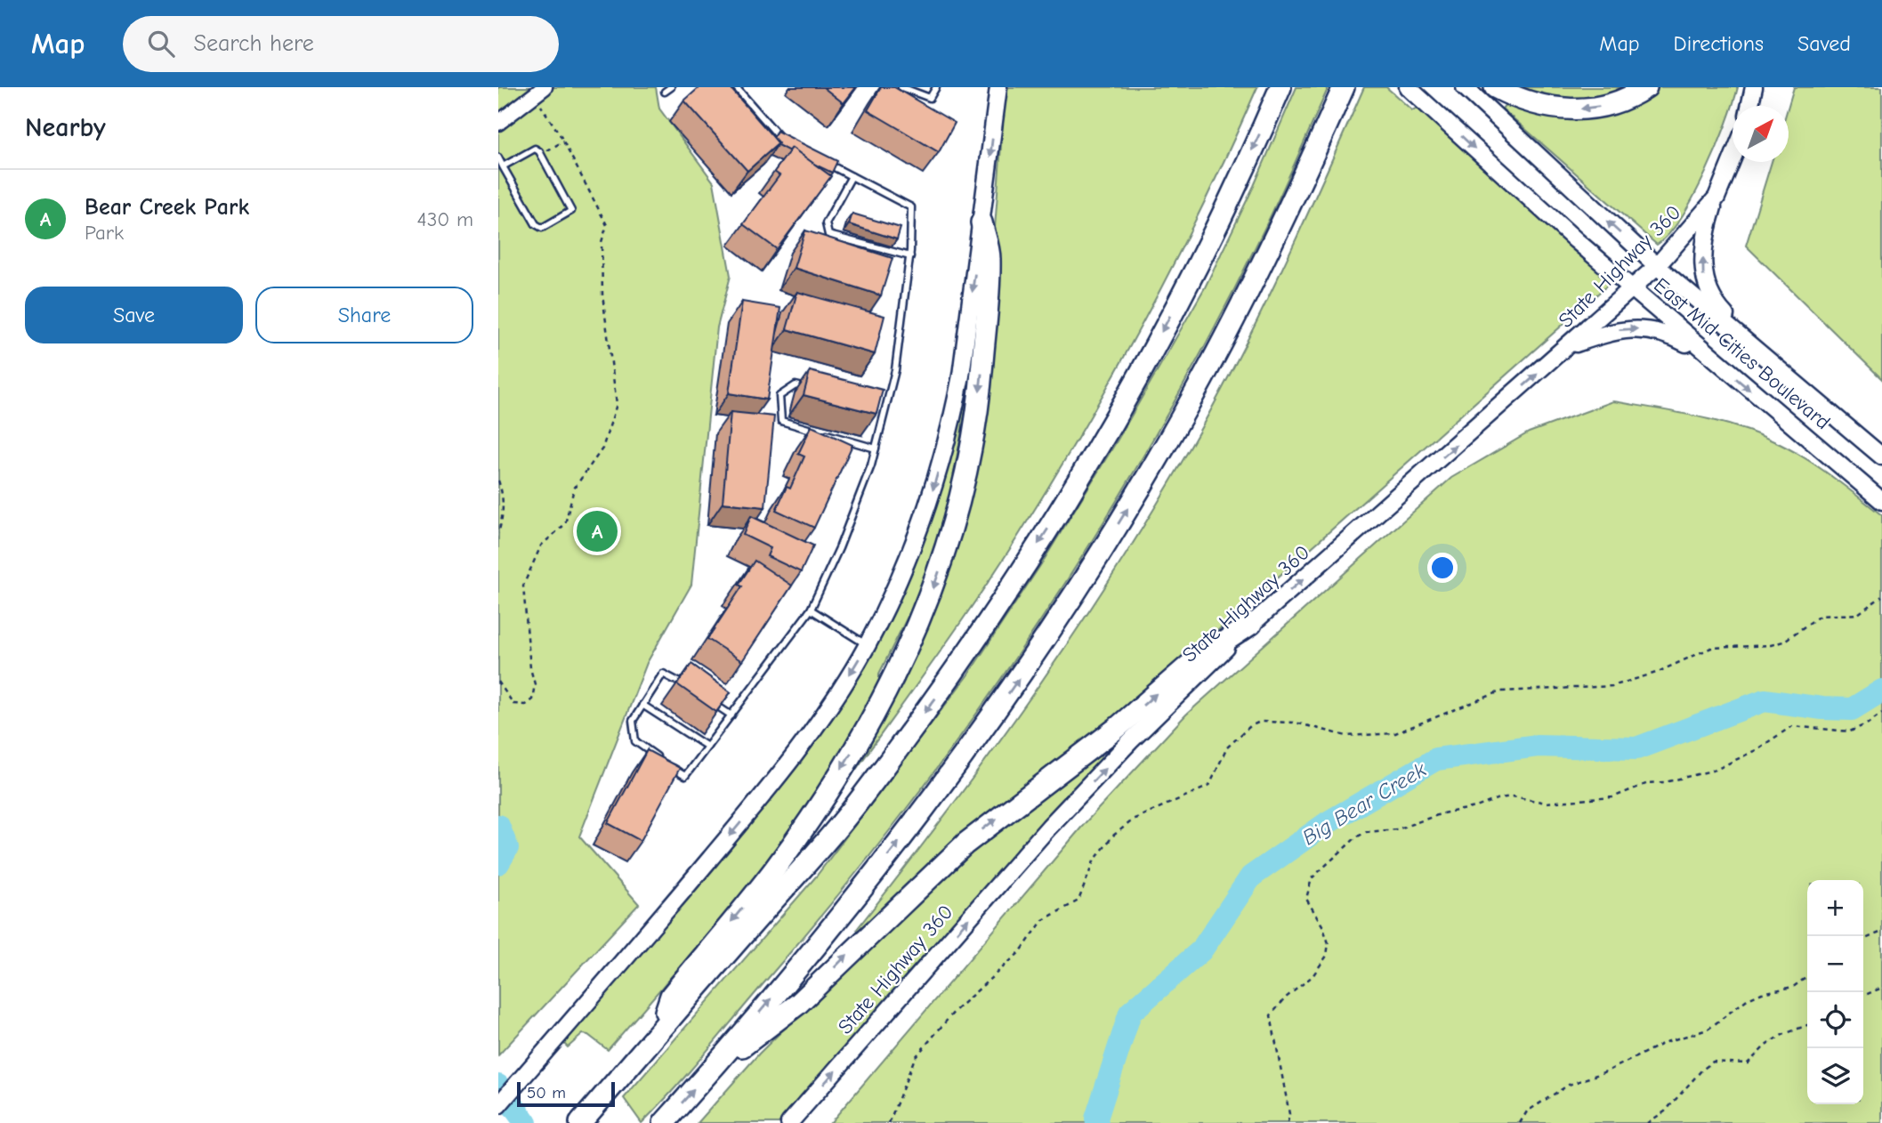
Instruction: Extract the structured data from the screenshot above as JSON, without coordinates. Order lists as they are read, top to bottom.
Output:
{
  "streets": {
    "main road": ["State Highway 360", "East Mid Cities Boulevard"]
  },
  "crossings": [
    ["State Highway 360", "East Mid Cities Boulevard"]
  ],
  "one_way": ["State Highway 360"],
  "water": ["Big Bear Creek"],
  "scale_bar": "50 m",
  "north": "top right",
  "page": {
    "header": "Map",
    "search": "Search here",
    "nav": ["Map", "Directions", "Saved"],
    "heading": "Nearby",
    "list": [
      {
        "mark": "A",
        "name": "Bear Creek Park",
        "note": "Park",
        "value": "430 m"
      }
    ],
    "buttons": ["Save", "Share"],
    "pins": "A",
    "map_buttons": ["+", "−"],
    "scale": "50 m"
  }
}
